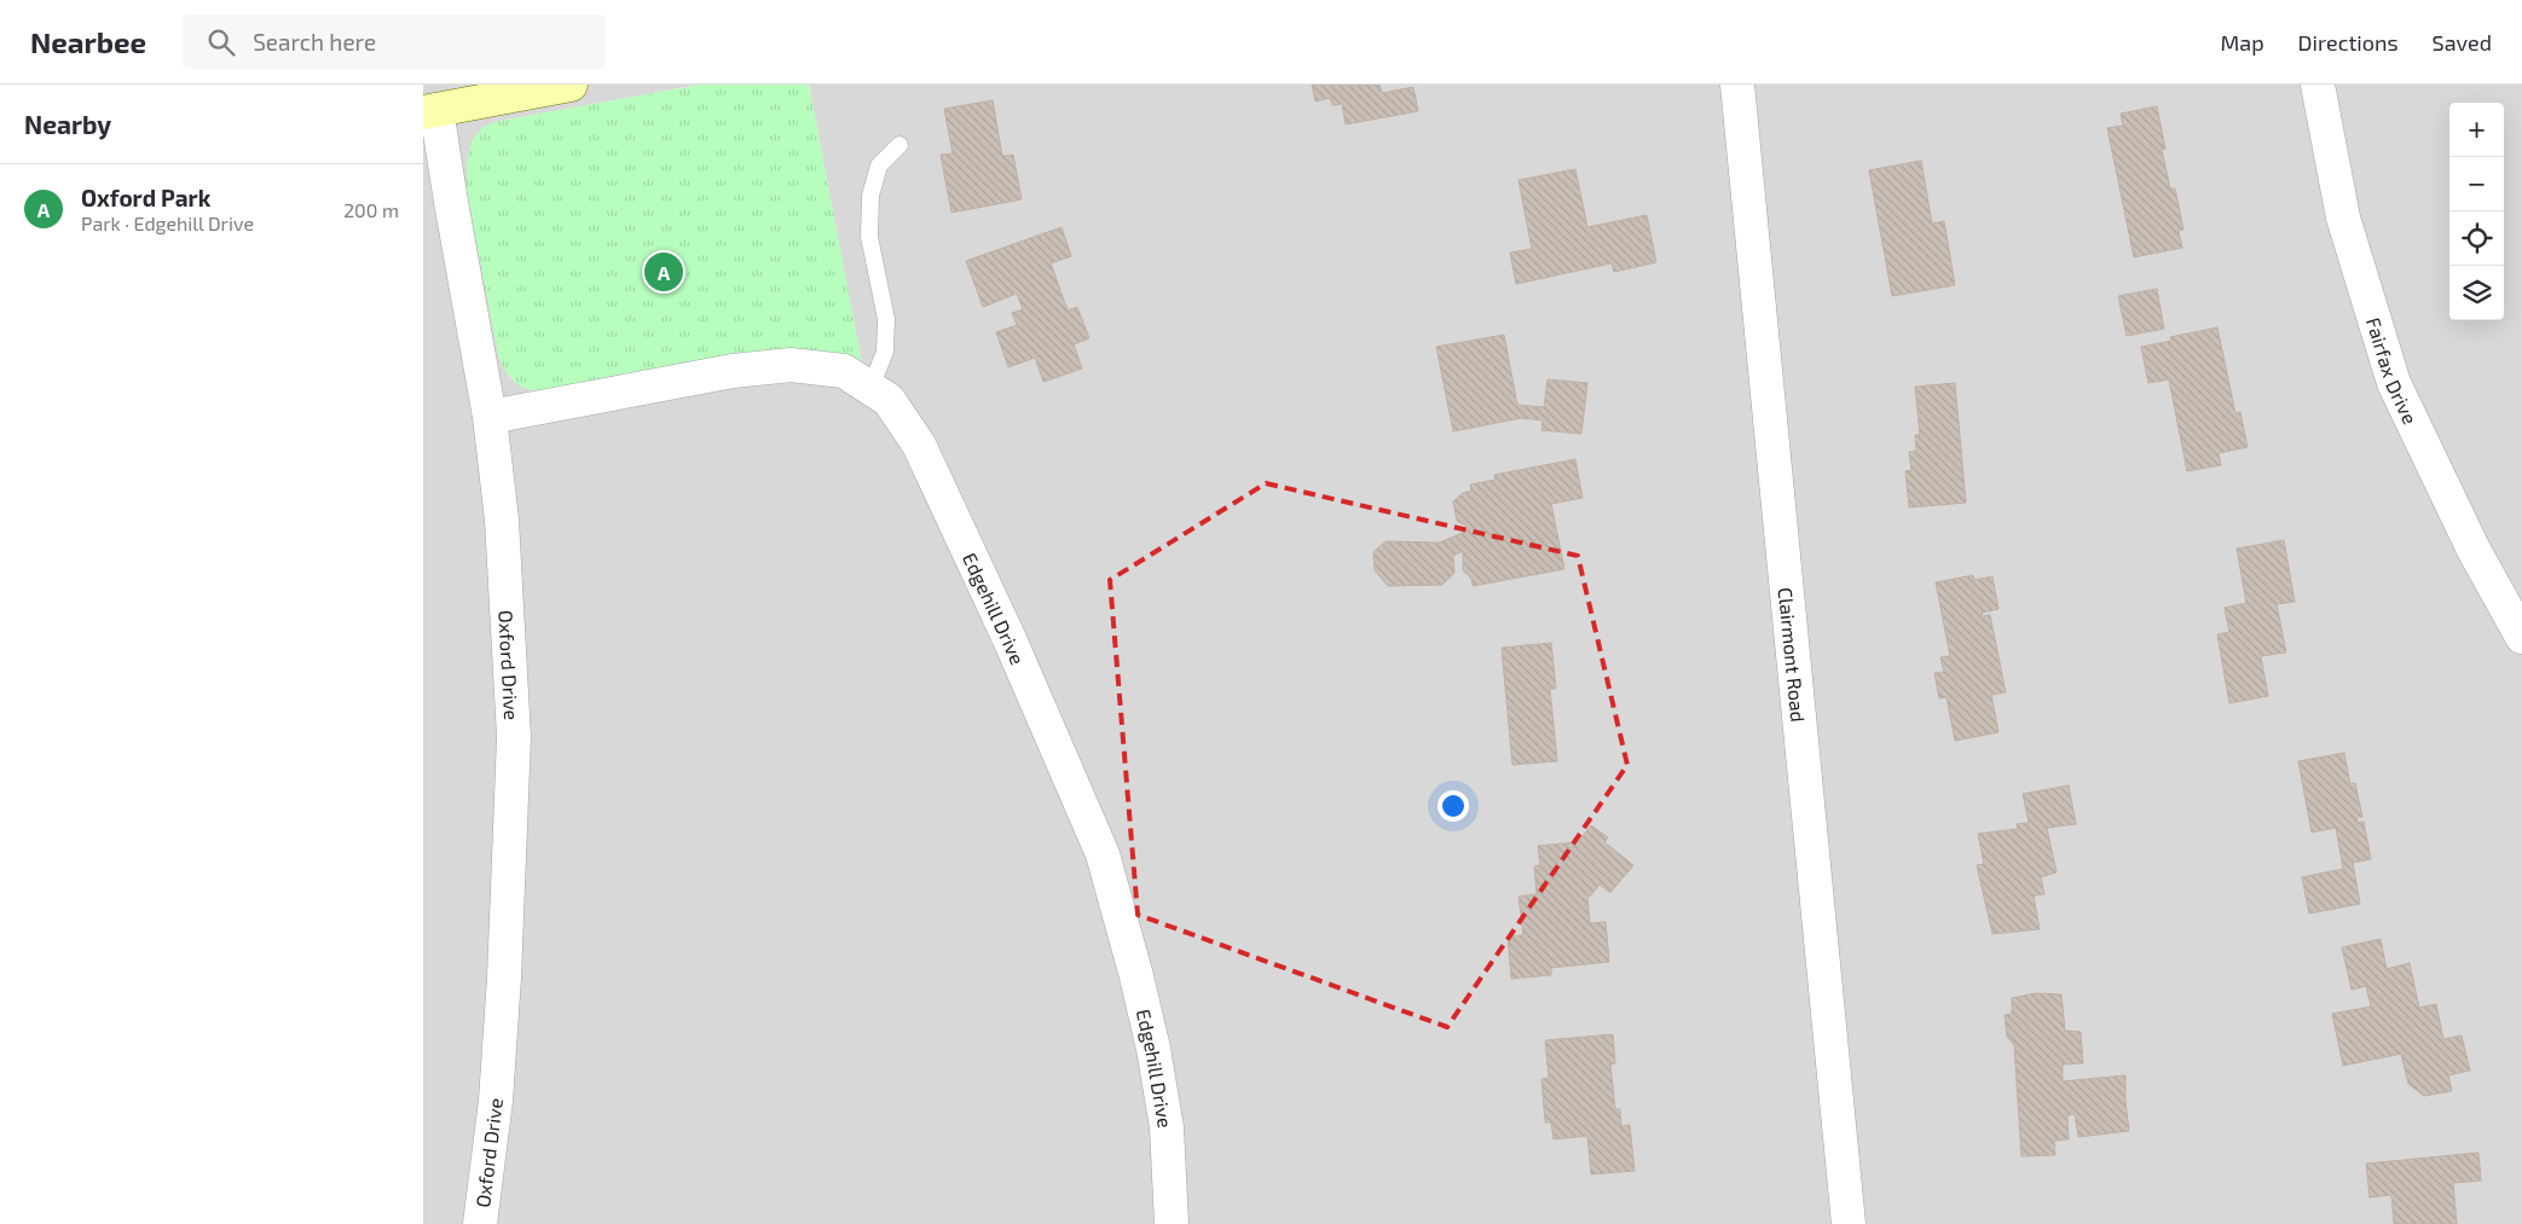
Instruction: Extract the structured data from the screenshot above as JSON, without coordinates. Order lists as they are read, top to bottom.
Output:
{
  "streets": {
    "street": [
      "Fairfax Drive",
      "Edgehill Drive",
      "Clairmont Road",
      "Oxford Drive"
    ]
  },
  "crossings": [
    ["Edgehill Drive", "Oxford Drive"]
  ],
  "page": {
    "header": "Nearbee",
    "search": "Search here",
    "nav": ["Map", "Directions", "Saved"],
    "heading": "Nearby",
    "map_buttons": ["+", "−"],
    "list": [
      {
        "mark": "A",
        "name": "Oxford Park",
        "note": "Park · Edgehill Drive",
        "value": "200 m"
      }
    ],
    "pins": "A"
  }
}
